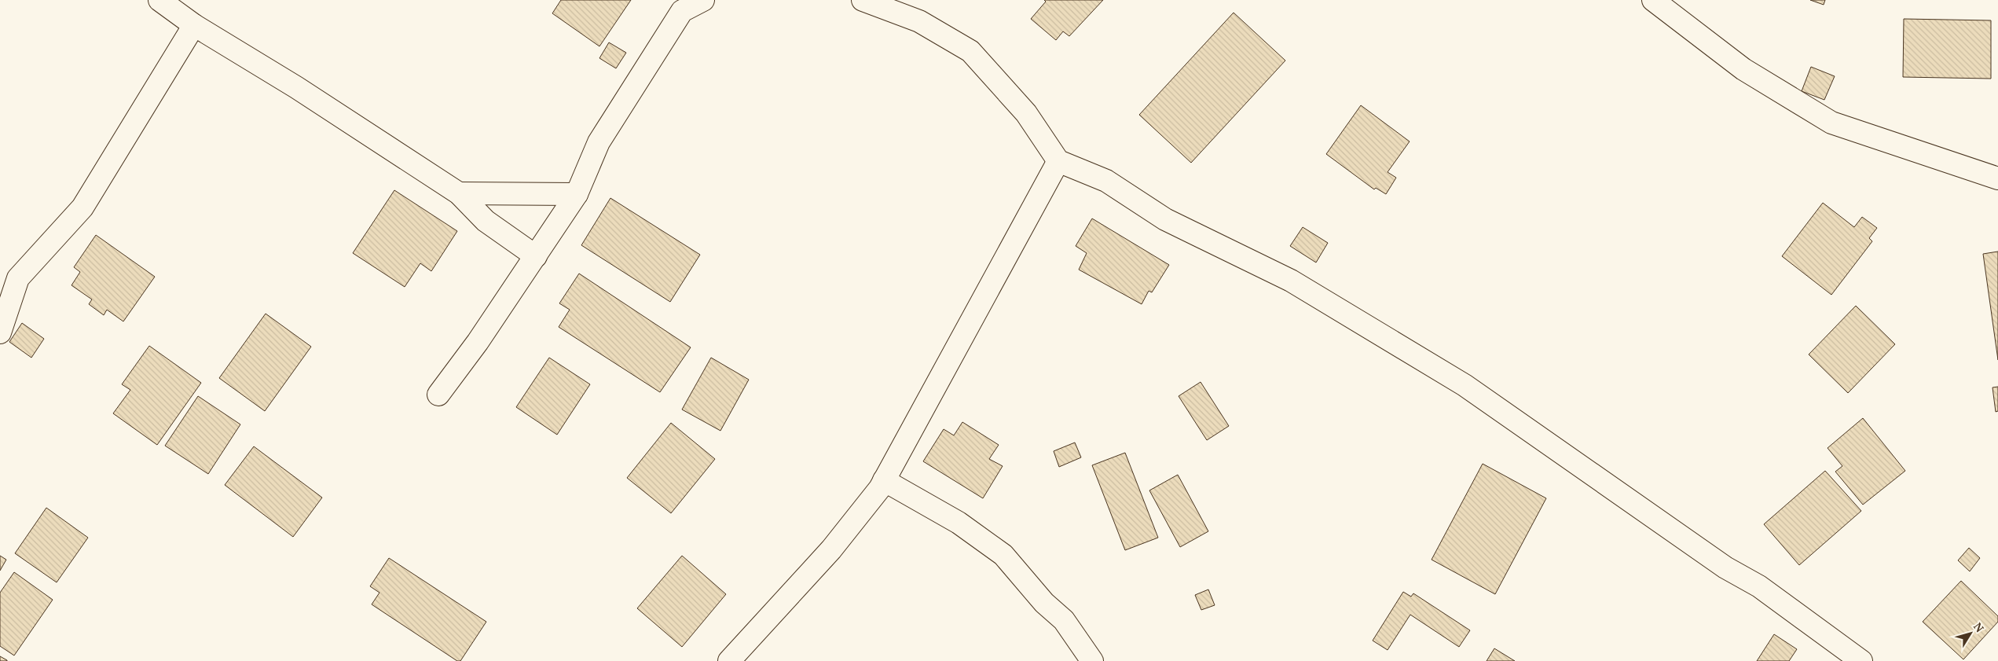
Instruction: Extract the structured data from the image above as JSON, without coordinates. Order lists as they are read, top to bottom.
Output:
{
  "north": "top right"
}
